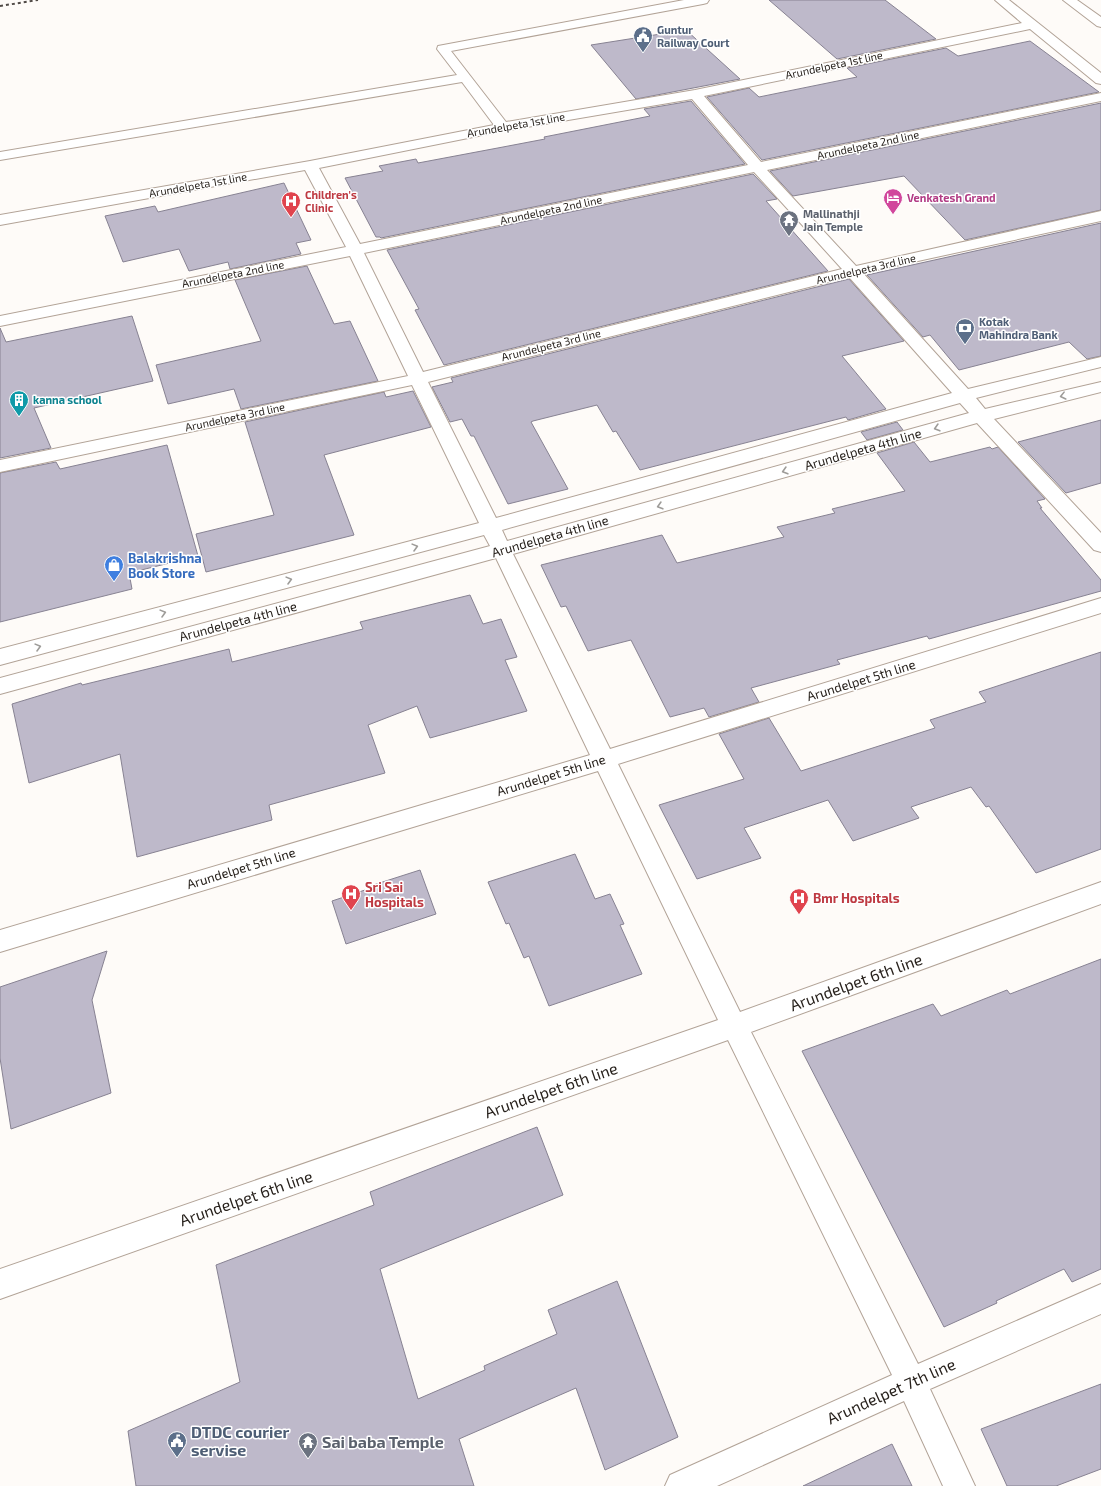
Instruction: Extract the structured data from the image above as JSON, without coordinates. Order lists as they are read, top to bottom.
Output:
{
  "streets": {
    "street": [
      "Arundelpeta 1st line",
      "Arundelpeta 2nd line",
      "Arundelpeta 3rd line",
      "Arundelpeta 4th line",
      "Arundelpet 5th line",
      "Arundelpet 6th line",
      "Arundelpet 7th line"
    ]
  },
  "places": {
    "public building": ["Guntur Railway Court", "DTDC courier servise"],
    "hotel": ["Venkatesh Grand"],
    "hospital": ["Children's Clinic", "Sri Sai Hospitals", "Bmr Hospitals"],
    "temple": ["Mallinathji Jain Temple", "Sai baba Temple"],
    "bank": ["Kotak Mahindra Bank"],
    "building": ["kanna school"],
    "shop": ["Balakrishna Book Store"]
  }
}
